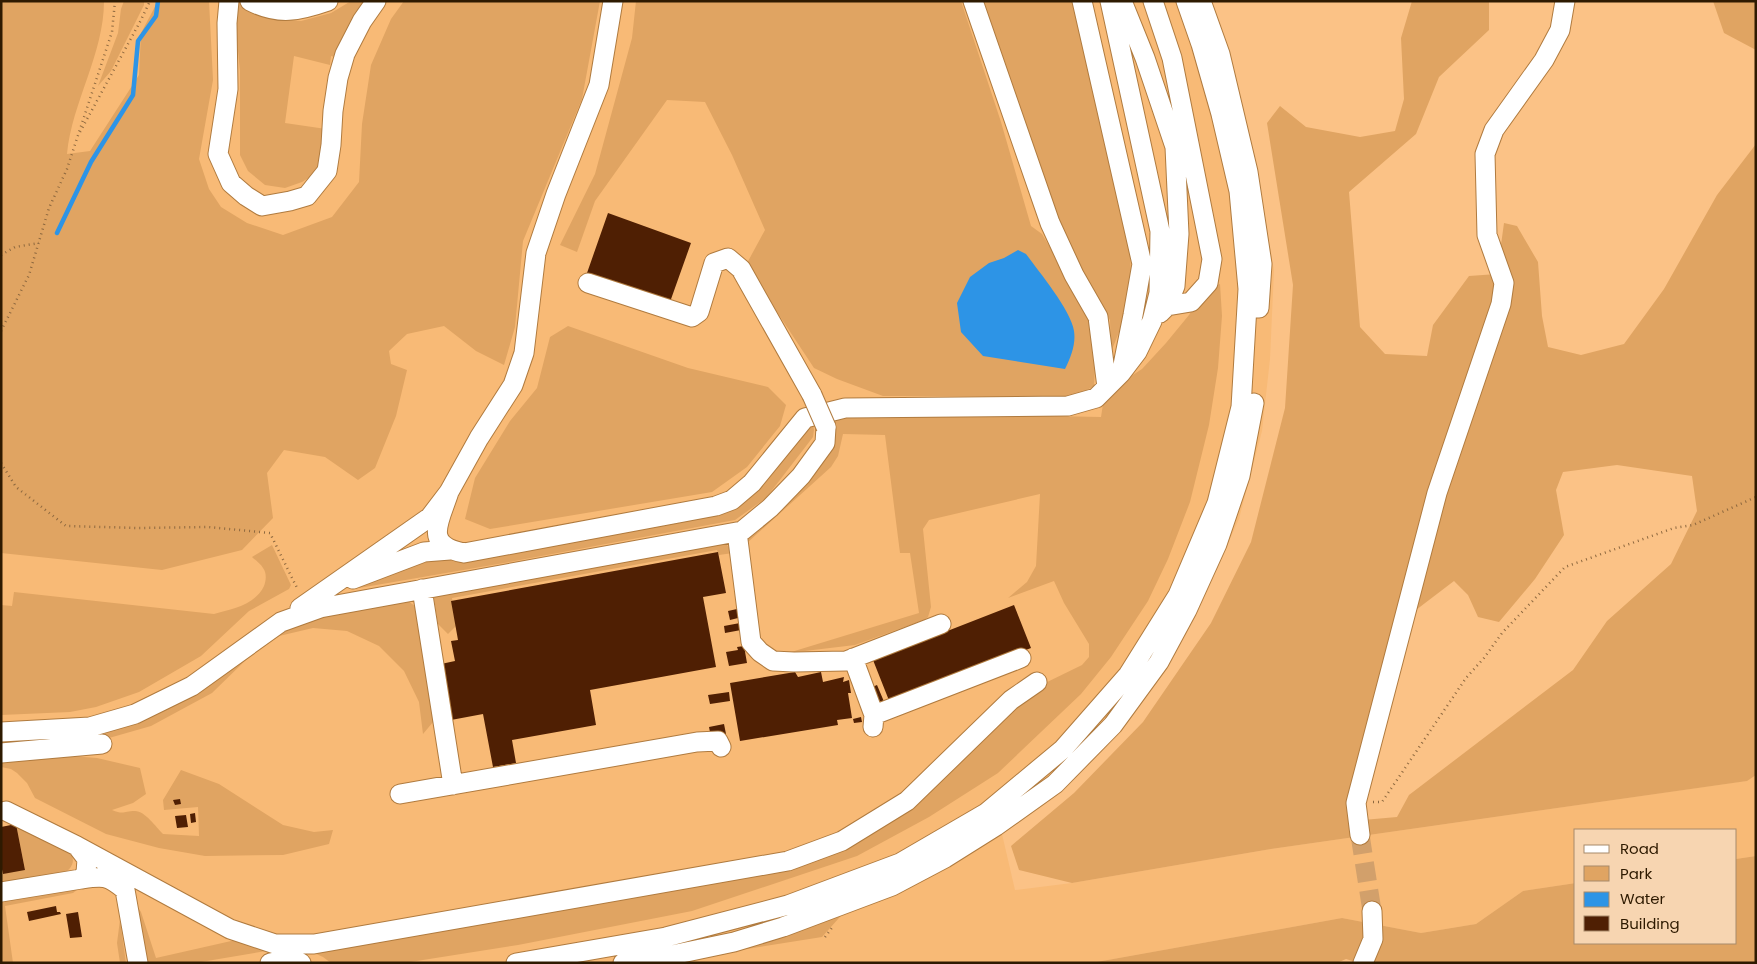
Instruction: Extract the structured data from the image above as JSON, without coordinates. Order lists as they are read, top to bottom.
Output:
{
  "legend": [
    "Road",
    "Park",
    "Water",
    "Building"
  ]
}
